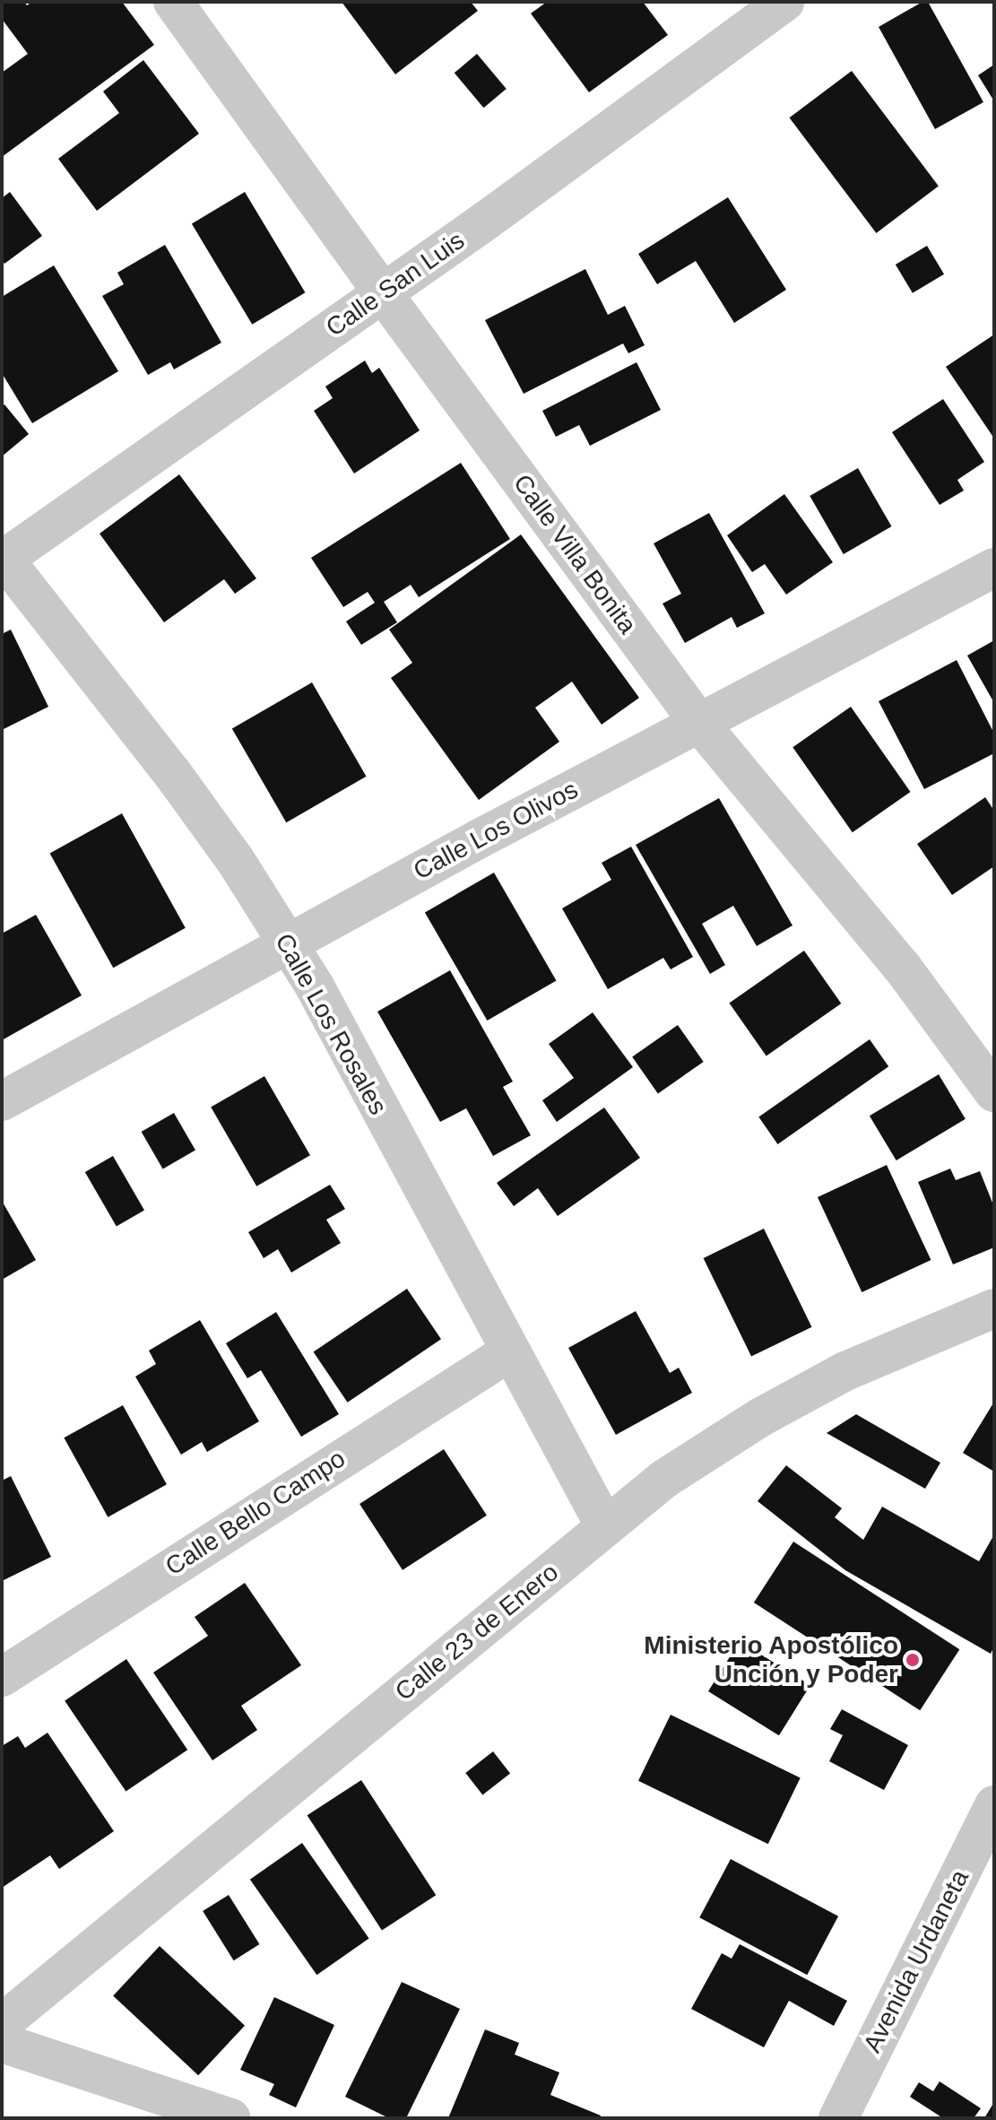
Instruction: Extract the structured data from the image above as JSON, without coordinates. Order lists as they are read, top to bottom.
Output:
{
  "streets": {
    "street": [
      "Calle San Luis",
      "Calle Villa Bonita",
      "Calle Los Olivos",
      "Calle Los Rosales",
      "Calle Bello Campo",
      "Calle 23 de Enero",
      "Avenida Urdaneta"
    ]
  },
  "crossings": [
    ["Calle San Luis", "Calle Villa Bonita"],
    ["Calle San Luis", "Calle Los Rosales"],
    ["Calle Villa Bonita", "Calle Los Olivos"],
    ["Calle Los Olivos", "Calle Los Rosales"],
    ["Calle Los Rosales", "Calle Bello Campo"],
    ["Calle Los Rosales", "Calle 23 de Enero"]
  ],
  "places": ["Ministerio Apostólico Unción y Poder"]
}
